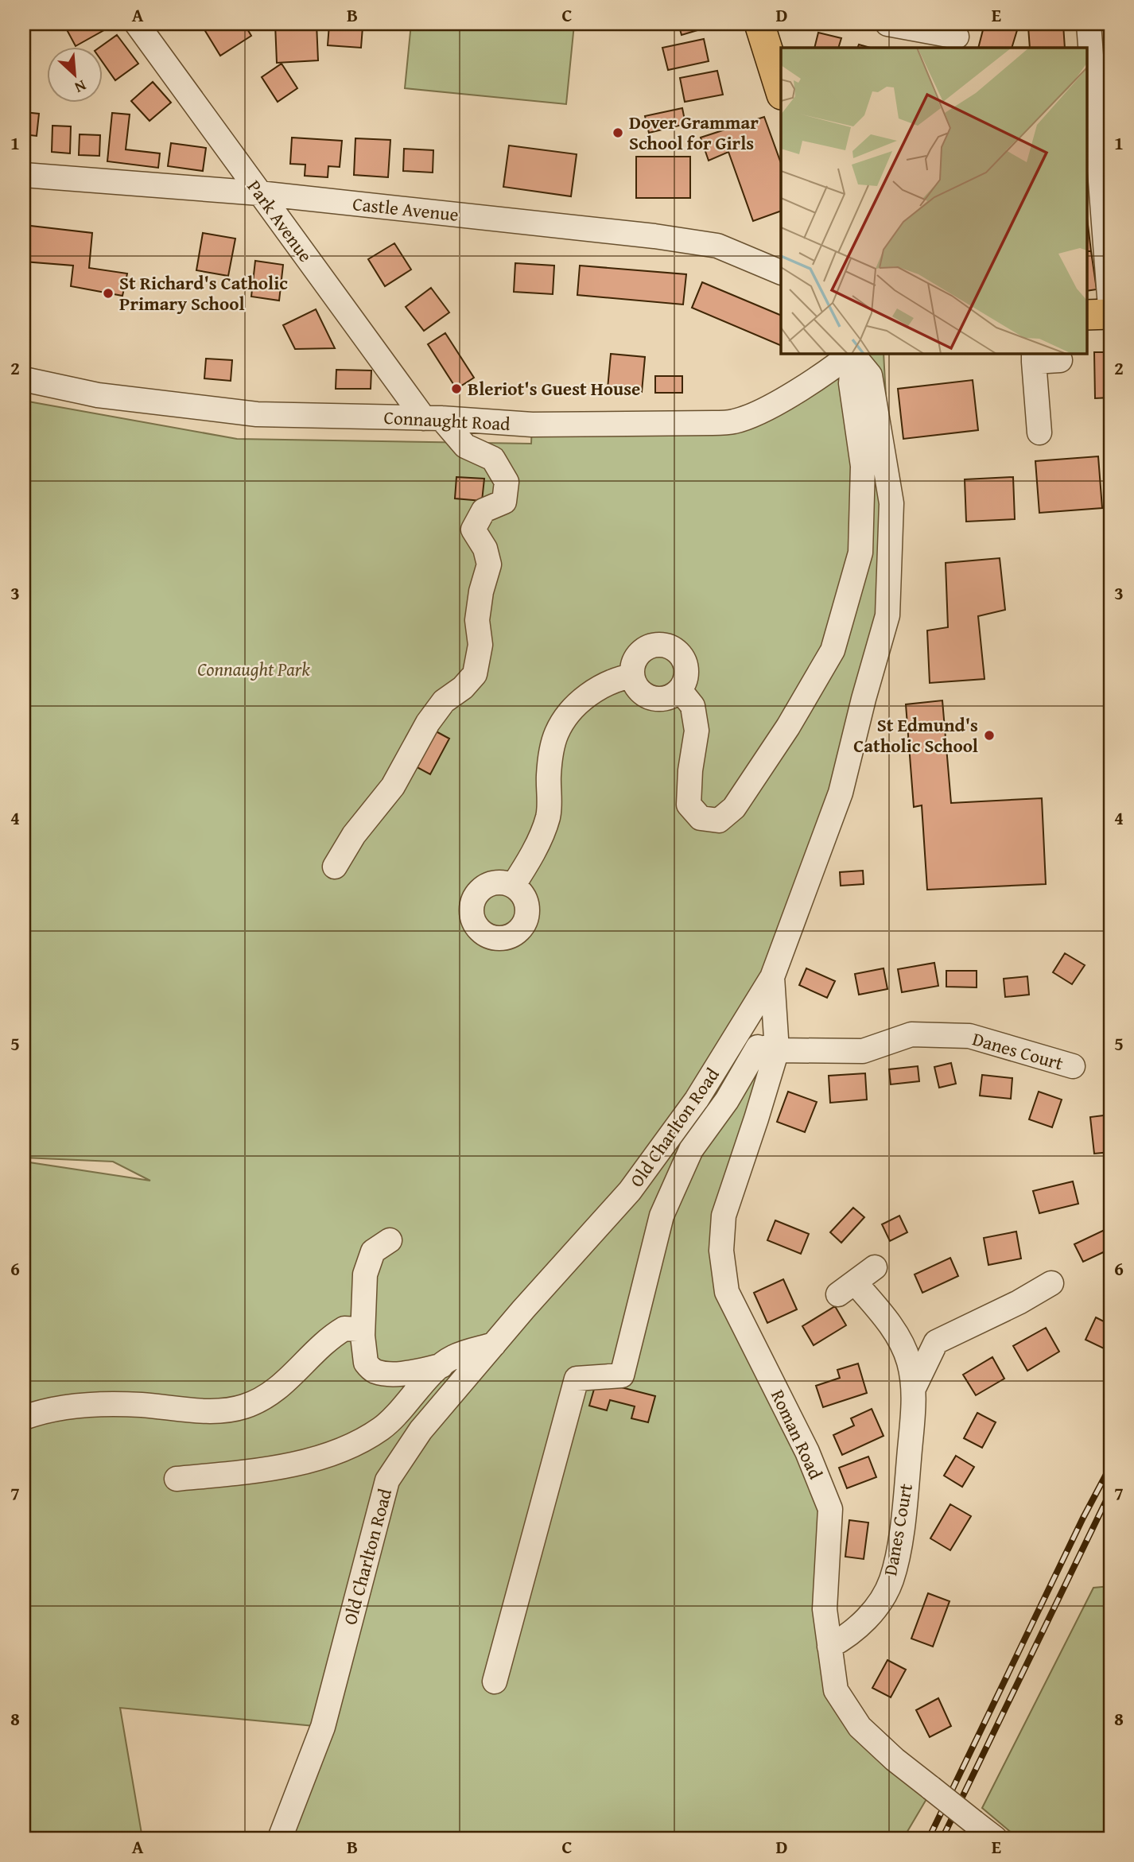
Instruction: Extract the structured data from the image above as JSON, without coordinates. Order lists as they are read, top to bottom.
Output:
{
  "streets": {
    "street": [
      "Castle Avenue",
      "Park Avenue",
      "Connaught Road",
      "Danes Court",
      "Old Charlton Road",
      "Roman Road"
    ]
  },
  "crossings": [
    ["Castle Avenue", "Park Avenue"],
    ["Park Avenue", "Connaught Road"],
    ["Connaught Road", "Old Charlton Road"],
    ["Danes Court", "Old Charlton Road"],
    ["Danes Court", "Roman Road"],
    ["Old Charlton Road", "Roman Road"]
  ],
  "parks": ["Connaught Park"],
  "places": [
    "Dover Grammar School for Girls",
    "St Richard's Catholic Primary School",
    "Bleriot's Guest House",
    "St Edmund's Catholic School"
  ],
  "north": "bottom right",
  "grid": {
    "columns": [
      "A",
      "B",
      "C",
      "D",
      "E"
    ],
    "rows": [
      "1",
      "2",
      "3",
      "4",
      "5",
      "6",
      "7",
      "8"
    ]
  }
}
